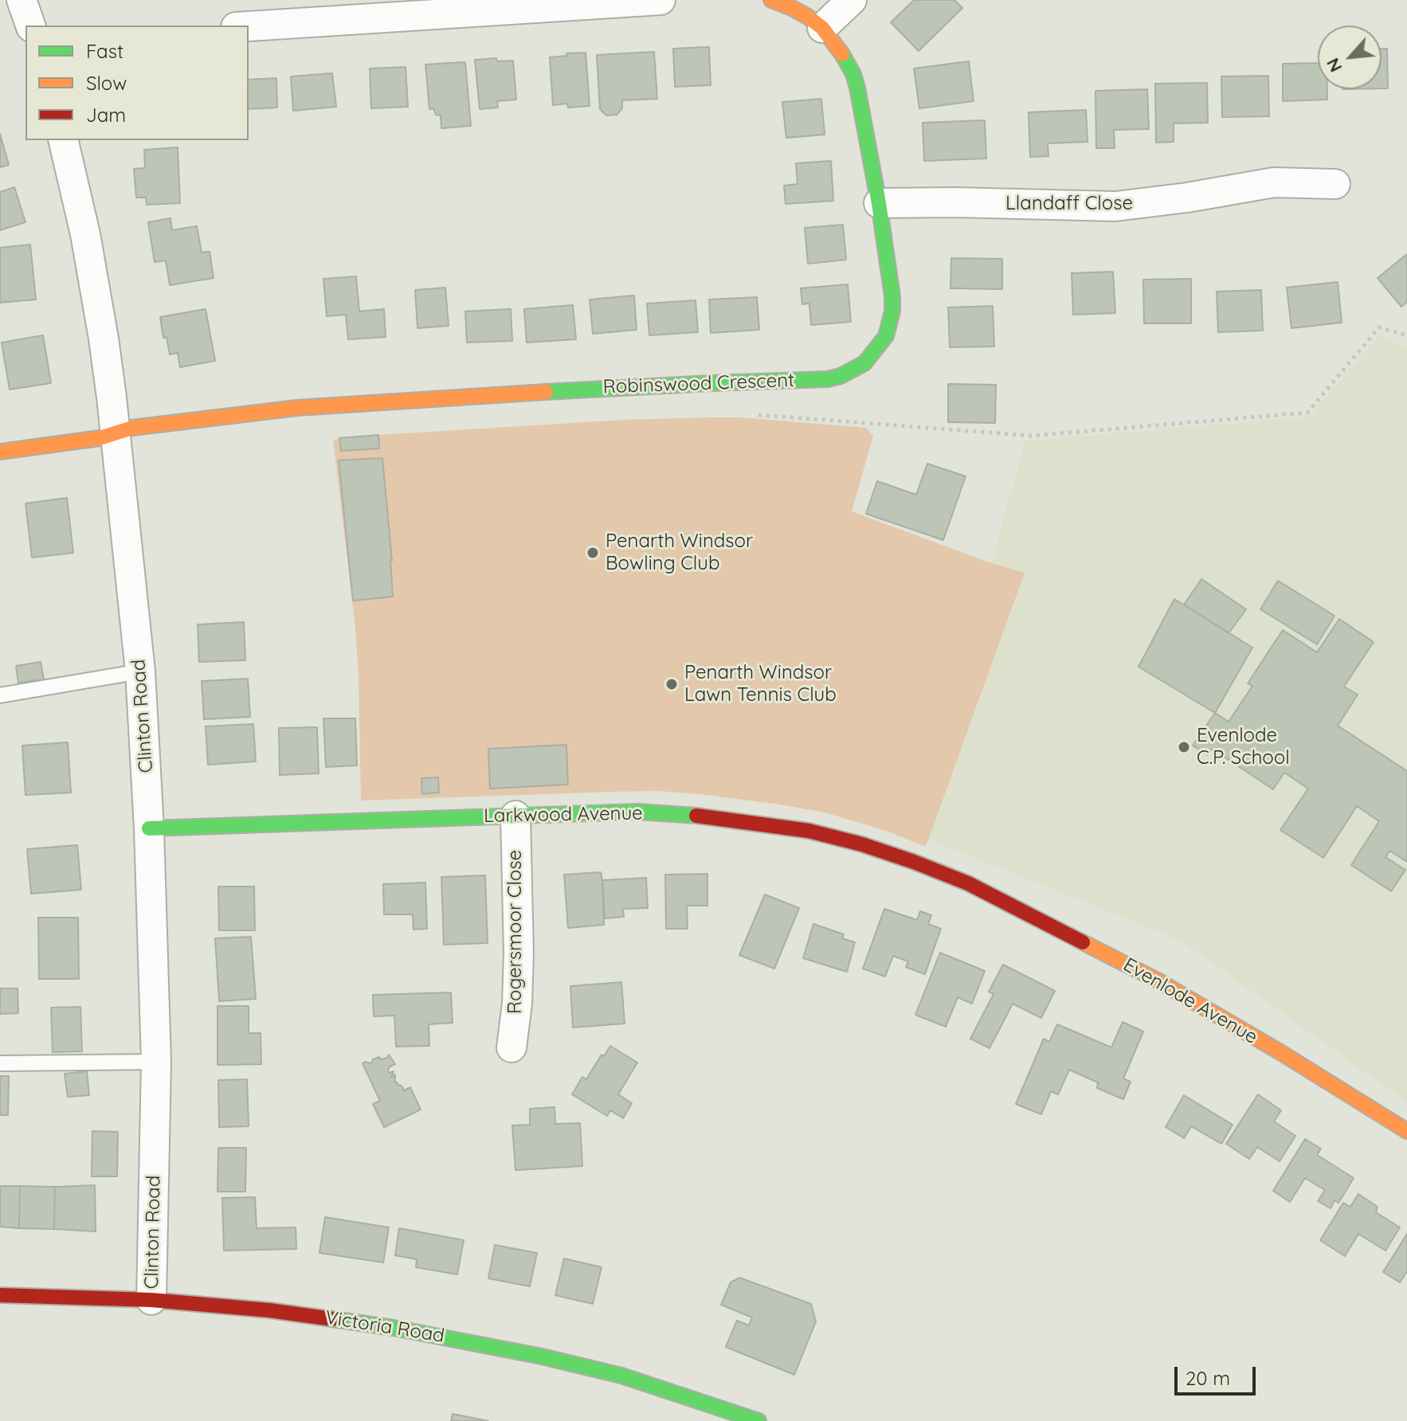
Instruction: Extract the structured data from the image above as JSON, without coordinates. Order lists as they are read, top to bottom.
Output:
{
  "streets": {
    "street": [
      "Llandaff Close",
      "Robinswood Crescent",
      "Clinton Road",
      "Larkwood Avenue",
      "Rogersmoor Close",
      "Evenlode Avenue",
      "Victoria Road"
    ]
  },
  "crossings": [
    ["Llandaff Close", "Robinswood Crescent"],
    ["Robinswood Crescent", "Clinton Road"],
    ["Clinton Road", "Larkwood Avenue"],
    ["Clinton Road", "Victoria Road"],
    ["Larkwood Avenue", "Rogersmoor Close"],
    ["Larkwood Avenue", "Evenlode Avenue"]
  ],
  "places": ["Penarth Windsor Bowling Club", "Penarth Windsor Lawn Tennis Club", "Evenlode C.P. School"],
  "legend": ["Fast", "Slow", "Jam"],
  "scale_bar": "20 m",
  "north": "bottom left"
}
